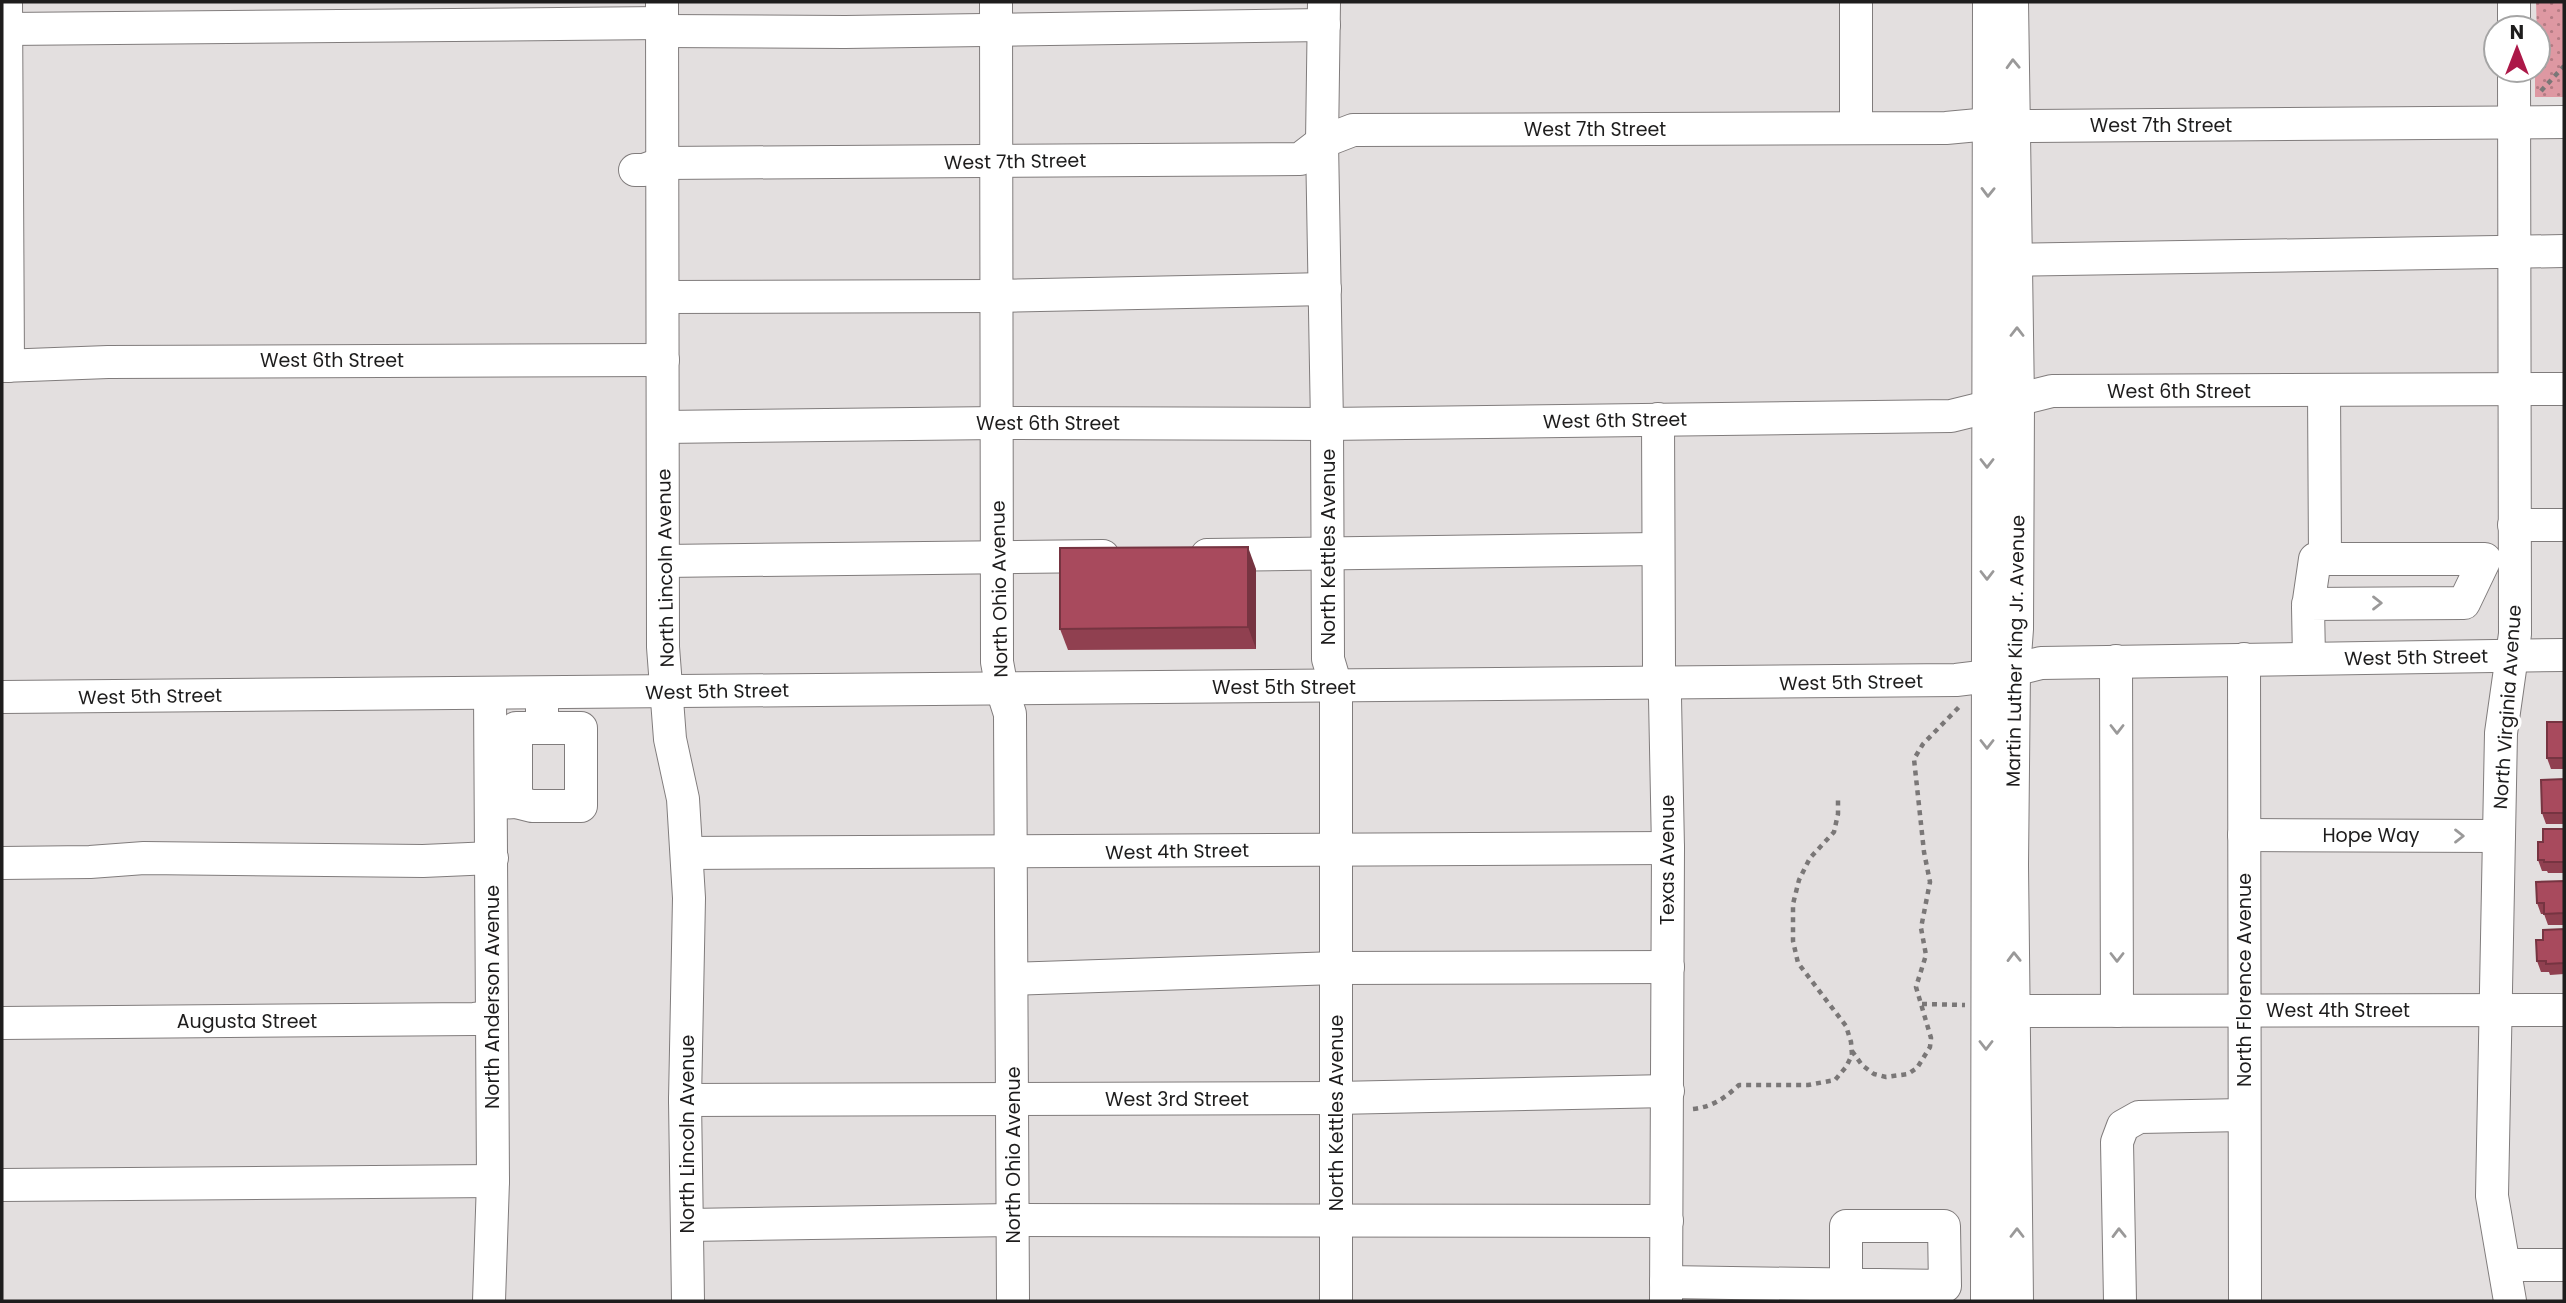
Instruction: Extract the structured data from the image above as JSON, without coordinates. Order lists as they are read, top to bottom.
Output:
{
  "streets": {
    "street": [
      "West 7th Street",
      "West 6th Street",
      "North Kettles Avenue",
      "North Lincoln Avenue",
      "North Ohio Avenue",
      "Martin Luther King Jr. Avenue",
      "West 5th Street",
      "North Virginia Avenue",
      "Hope Way",
      "West 4th Street",
      "Texas Avenue",
      "North Florence Avenue",
      "North Anderson Avenue",
      "Augusta Street",
      "West 3rd Street"
    ]
  },
  "crossings": [
    ["West 7th Street", "North Kettles Avenue"],
    ["West 7th Street", "North Lincoln Avenue"],
    ["West 7th Street", "North Ohio Avenue"],
    ["West 7th Street", "Martin Luther King Jr. Avenue"],
    ["West 7th Street", "North Virginia Avenue"],
    ["West 6th Street", "North Kettles Avenue"],
    ["West 6th Street", "North Lincoln Avenue"],
    ["West 6th Street", "North Ohio Avenue"],
    ["West 6th Street", "Martin Luther King Jr. Avenue"],
    ["West 6th Street", "North Virginia Avenue"],
    ["West 6th Street", "Texas Avenue"],
    ["North Kettles Avenue", "West 5th Street"],
    ["North Kettles Avenue", "West 4th Street"],
    ["North Kettles Avenue", "West 3rd Street"],
    ["North Lincoln Avenue", "West 5th Street"],
    ["North Lincoln Avenue", "West 4th Street"],
    ["North Lincoln Avenue", "West 3rd Street"],
    ["North Ohio Avenue", "West 5th Street"],
    ["North Ohio Avenue", "West 4th Street"],
    ["North Ohio Avenue", "West 3rd Street"],
    ["Martin Luther King Jr. Avenue", "West 5th Street"],
    ["Martin Luther King Jr. Avenue", "West 4th Street"],
    ["West 5th Street", "North Virginia Avenue"],
    ["West 5th Street", "Texas Avenue"],
    ["West 5th Street", "North Florence Avenue"],
    ["West 5th Street", "North Anderson Avenue"],
    ["North Virginia Avenue", "Hope Way"],
    ["North Virginia Avenue", "West 4th Street"],
    ["Hope Way", "North Florence Avenue"],
    ["West 4th Street", "Texas Avenue"],
    ["West 4th Street", "North Florence Avenue"],
    ["Texas Avenue", "West 3rd Street"],
    ["North Anderson Avenue", "Augusta Street"]
  ],
  "north": "top"
}
